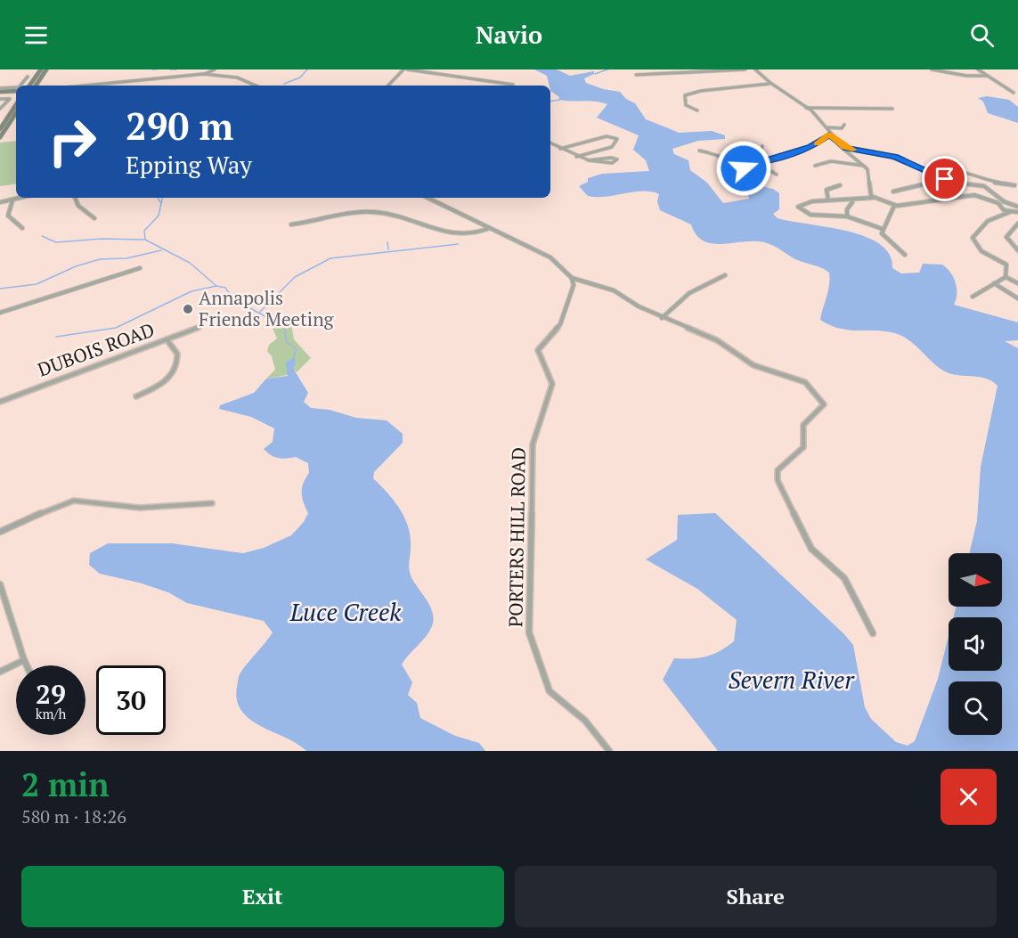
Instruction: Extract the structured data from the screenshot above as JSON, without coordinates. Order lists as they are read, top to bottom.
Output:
{
  "streets": {
    "street": ["DUBOIS ROAD", "PORTERS HILL ROAD"]
  },
  "water": ["Luce Creek", "Severn River"],
  "places": ["Annapolis Friends Meeting"],
  "north": "right",
  "page": {
    "header": "Navio",
    "turn": ["290 m", "Epping Way"],
    "speed": "29 km/h",
    "limit": "30",
    "heading": ["2 min", "580 m · 18:26"],
    "buttons": ["Exit", "Share"]
  }
}
